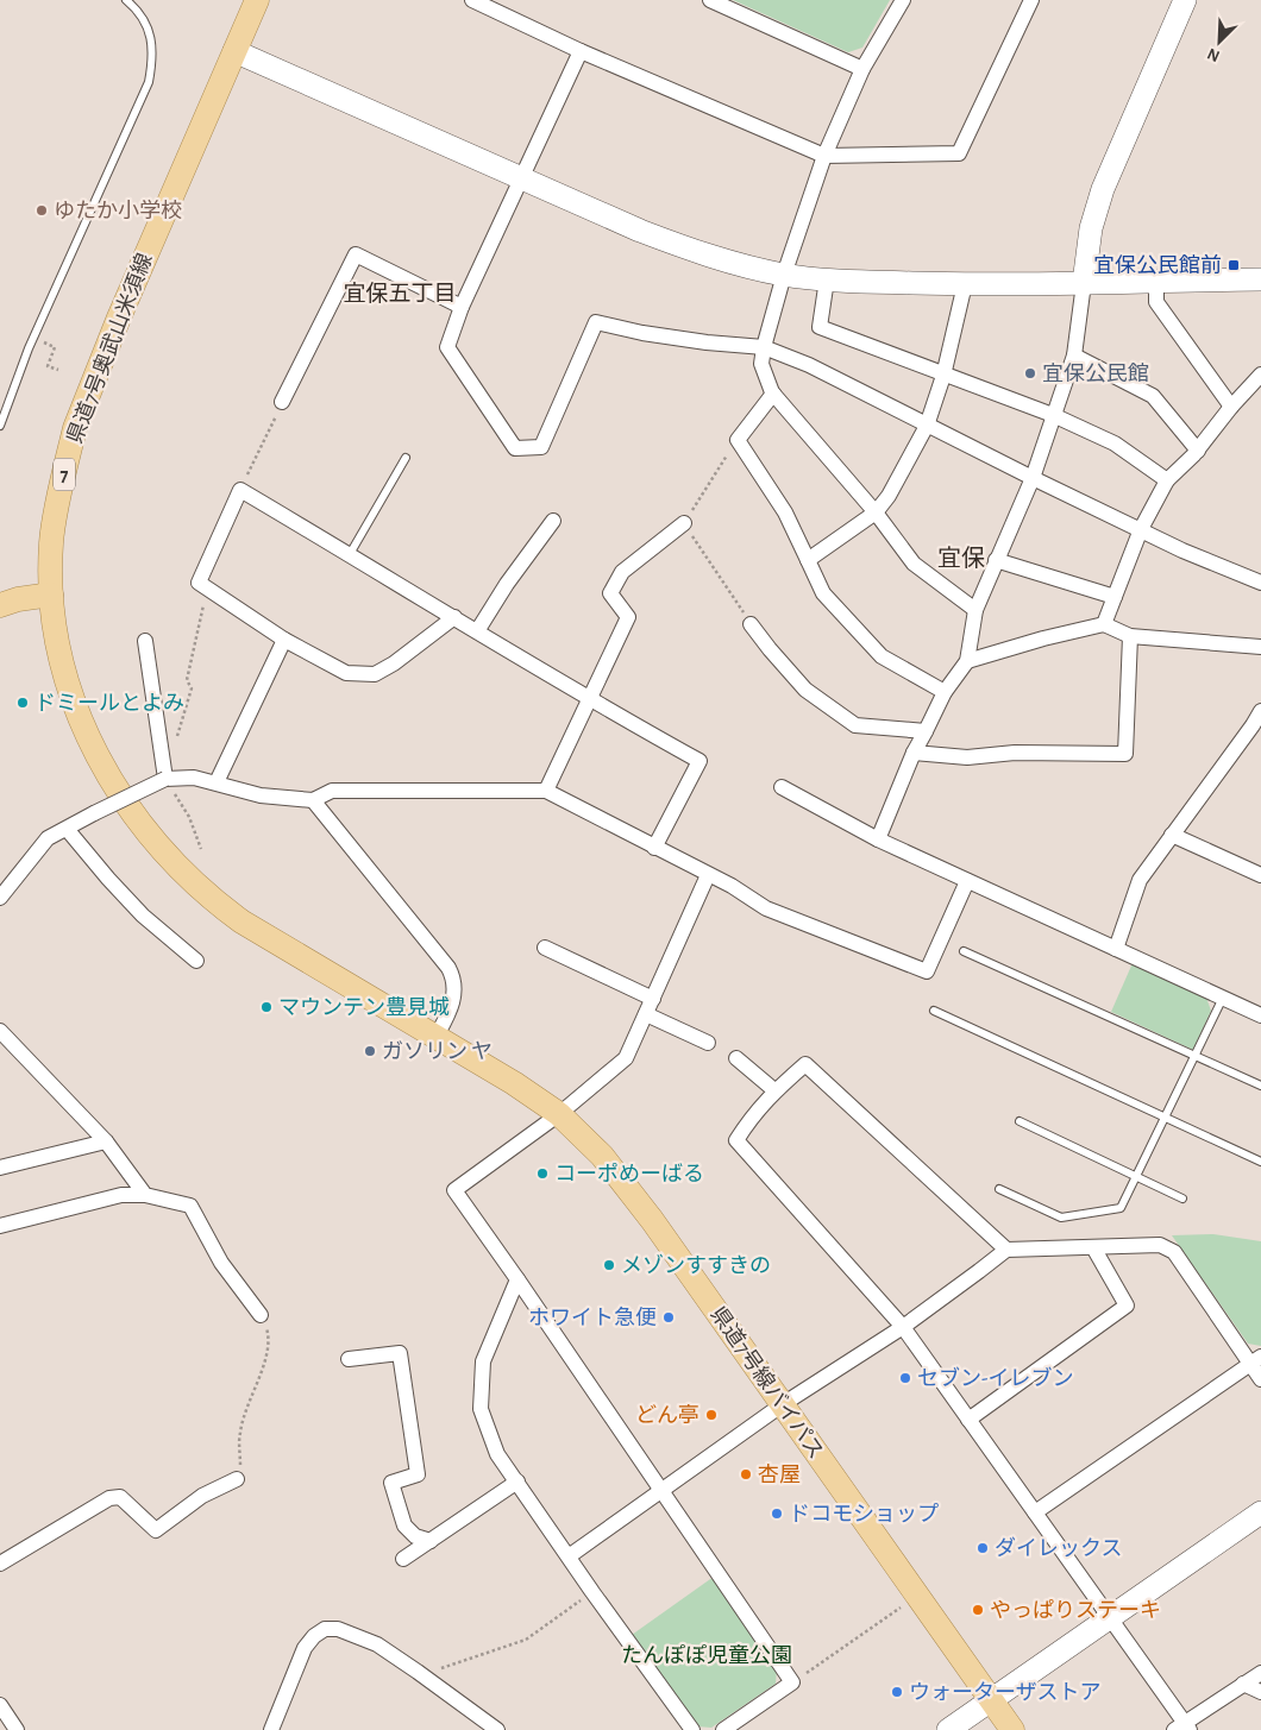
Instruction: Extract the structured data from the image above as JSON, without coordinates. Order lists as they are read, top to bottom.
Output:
{
  "streets": {
    "main road": ["県道7号奥武山米須線", "7", "県道7号線バイパス"]
  },
  "crossings": [
    ["県道7号奥武山米須線", "県道7号線バイパス"]
  ],
  "districts": ["宜保五丁目", "宜保"],
  "parks": ["たんぽぽ児童公園"],
  "places": {
    "other": [
      "ゆたか小学校",
      "宜保公民館",
      "ドミールとよみ",
      "マウンテン豊見城",
      "ガソリン ヤ",
      "コーポめーばる",
      "メゾンすすきの",
      "ホワイト急便",
      "セブン-イレブン",
      "どん亭",
      "杏屋",
      "ドコモショップ",
      "ダイレックス",
      "やっぱりステーキ",
      "ウォーターザストア"
    ],
    "transit": ["宜保公民館前"]
  },
  "north": "bottom left"
}
